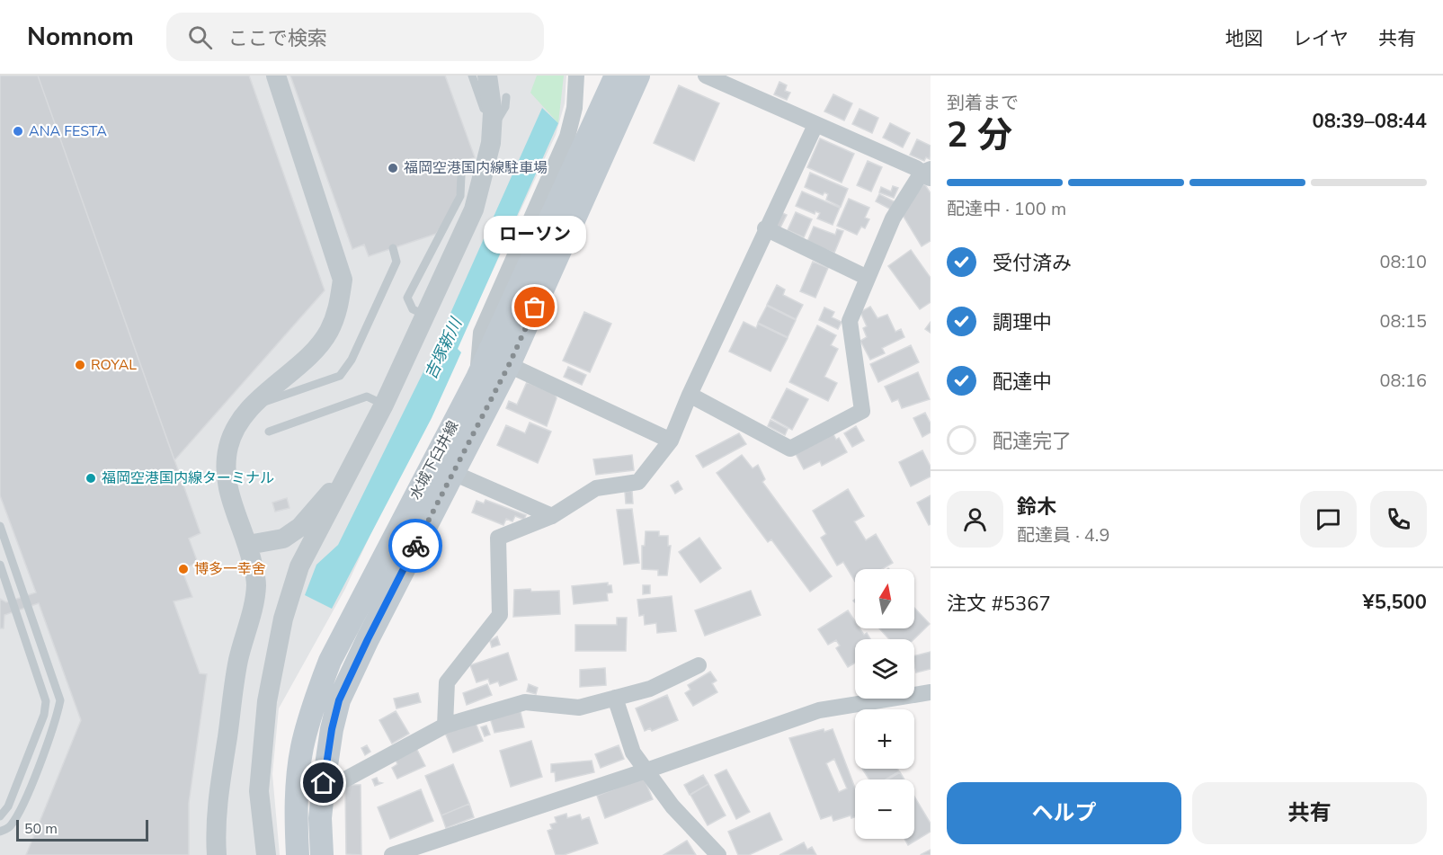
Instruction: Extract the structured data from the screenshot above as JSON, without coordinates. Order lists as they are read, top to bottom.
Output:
{
  "streets": {
    "main road": ["水城下臼井線"]
  },
  "water": ["吉塚新川"],
  "places": [
    "ANA FESTA",
    "福岡空港国内線駐車場",
    "ローソン",
    "ROYAL",
    "福岡空港国内線ターミナル",
    "博多一幸舍"
  ],
  "scale_bar": "50 m",
  "north": "top",
  "page": {
    "header": "Nomnom",
    "search": "ここで検索",
    "nav": ["地図", "レイヤ", "共有"],
    "heading": ["2 分", "到着まで", "08:39–08:44"],
    "panel": [
      "鈴木",
      "配達員 · 4.9",
      "注文 #5367",
      "¥5,500"
    ],
    "bar": "配達中 · 100 m",
    "bubble": "ローソン",
    "list": [
      ["受付済み", "08:10"],
      ["調理中", "08:15"],
      ["配達中", "08:16"],
      "配達完了"
    ],
    "map_buttons": ["+", "−"],
    "buttons": ["ヘルプ", "共有"],
    "scale": "50 m"
  }
}
